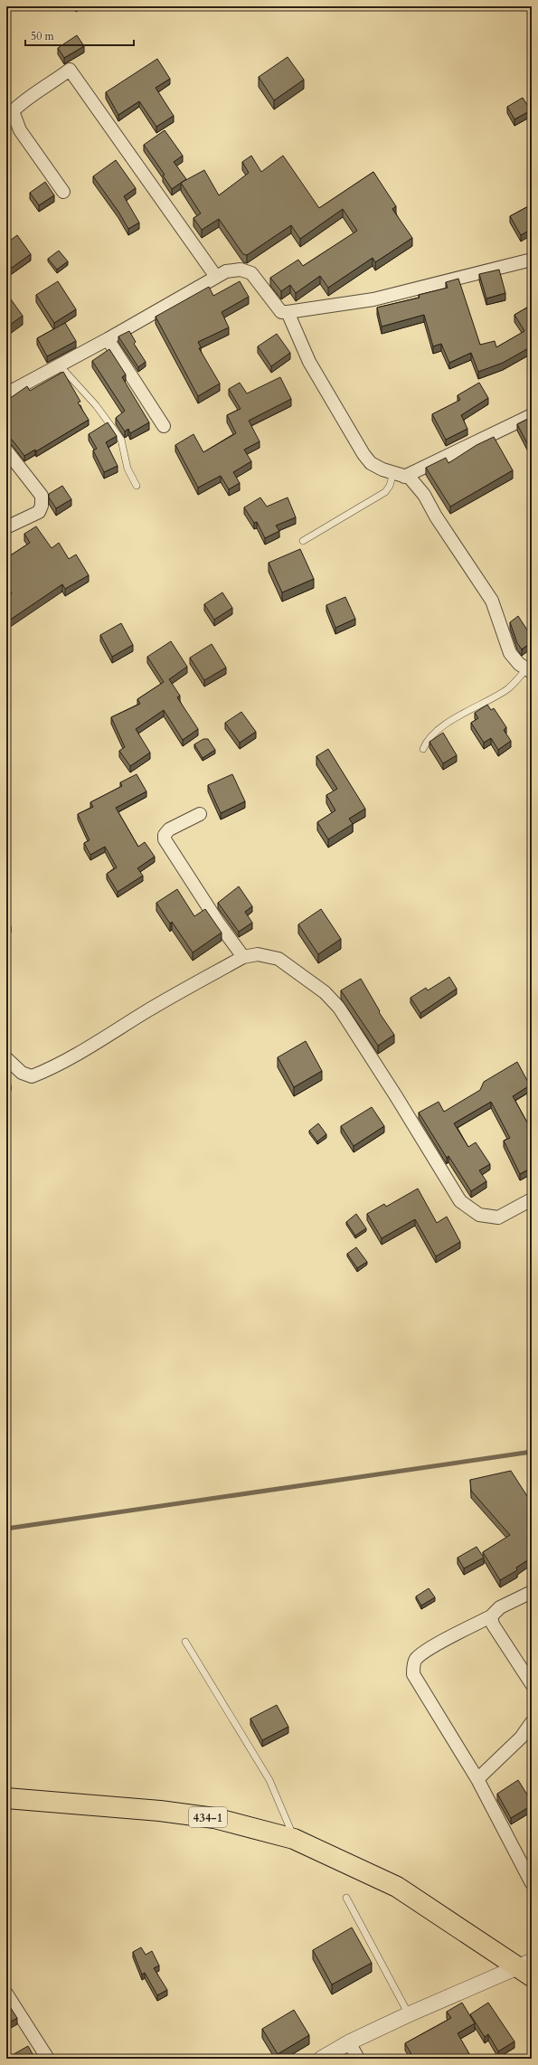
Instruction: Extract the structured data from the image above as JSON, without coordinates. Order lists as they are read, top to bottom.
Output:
{
  "streets": {
    "main road": ["434-1"]
  },
  "scale_bar": "50 m"
}
